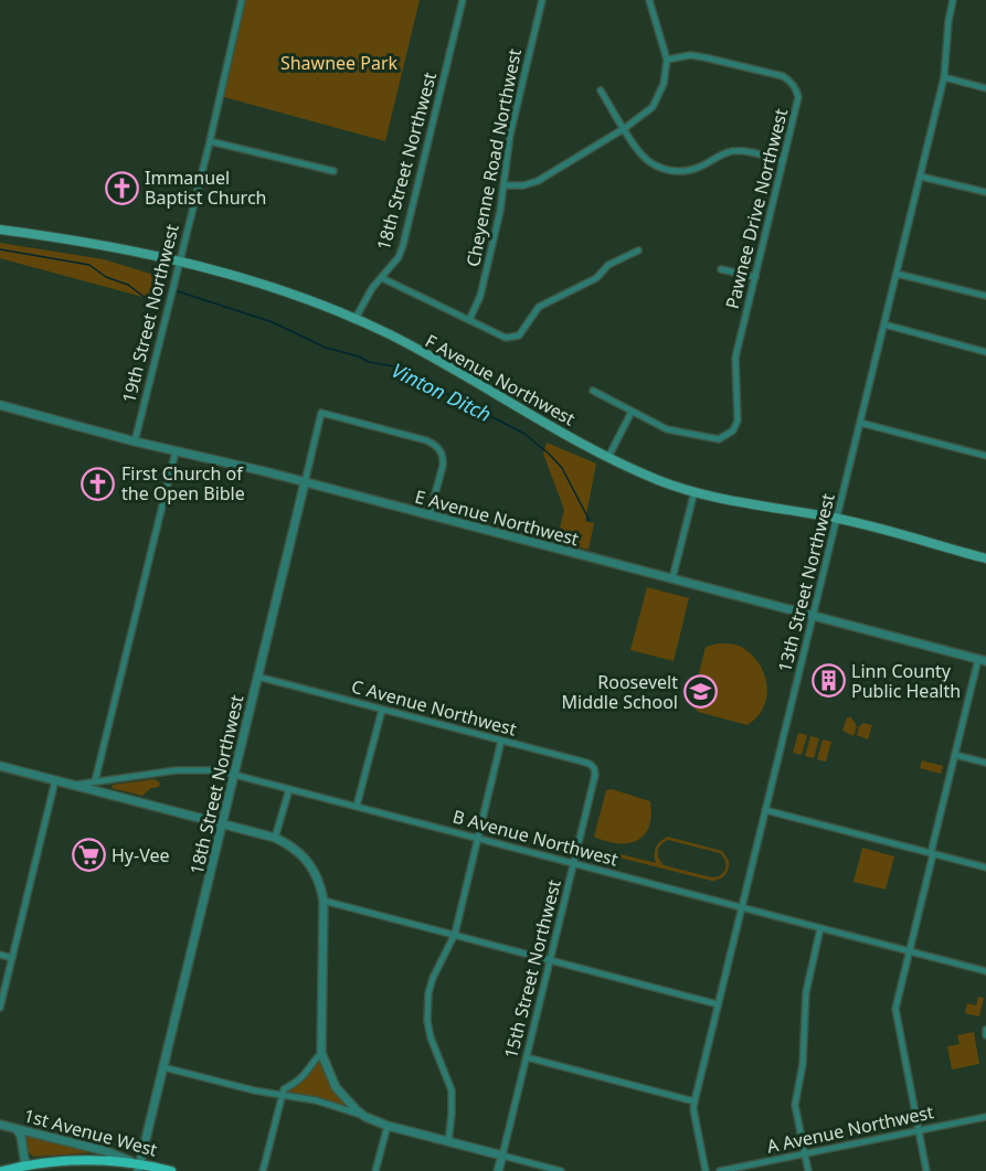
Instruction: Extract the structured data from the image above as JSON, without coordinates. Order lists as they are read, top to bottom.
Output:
{
  "streets": {
    "main road": ["F Avenue Northwest", "1st Avenue West"],
    "street": [
      "Cheyenne Road Northwest",
      "18th Street Northwest",
      "Pawnee Drive Northwest",
      "19th Street Northwest",
      "E Avenue Northwest",
      "13th Street Northwest",
      "C Avenue Northwest",
      "B Avenue Northwest",
      "15th Street Northwest",
      "A Avenue Northwest"
    ]
  },
  "crossings": [
    ["18th Street Northwest", "F Avenue Northwest"],
    ["18th Street Northwest", "E Avenue Northwest"],
    ["18th Street Northwest", "C Avenue Northwest"],
    ["18th Street Northwest", "B Avenue Northwest"],
    ["18th Street Northwest", "1st Avenue West"],
    ["19th Street Northwest", "F Avenue Northwest"],
    ["19th Street Northwest", "E Avenue Northwest"],
    ["F Avenue Northwest", "13th Street Northwest"],
    ["E Avenue Northwest", "13th Street Northwest"],
    ["13th Street Northwest", "B Avenue Northwest"],
    ["C Avenue Northwest", "15th Street Northwest"],
    ["B Avenue Northwest", "15th Street Northwest"]
  ],
  "water": ["Vinton Ditch"],
  "parks": ["Shawnee Park"],
  "places": {
    "church": ["Immanuel Baptist Church", "First Church of the Open Bible"],
    "building": ["Linn County Public Health"],
    "school or university": ["Roosevelt Middle School"],
    "supermarket": ["Hy-Vee"]
  }
}
